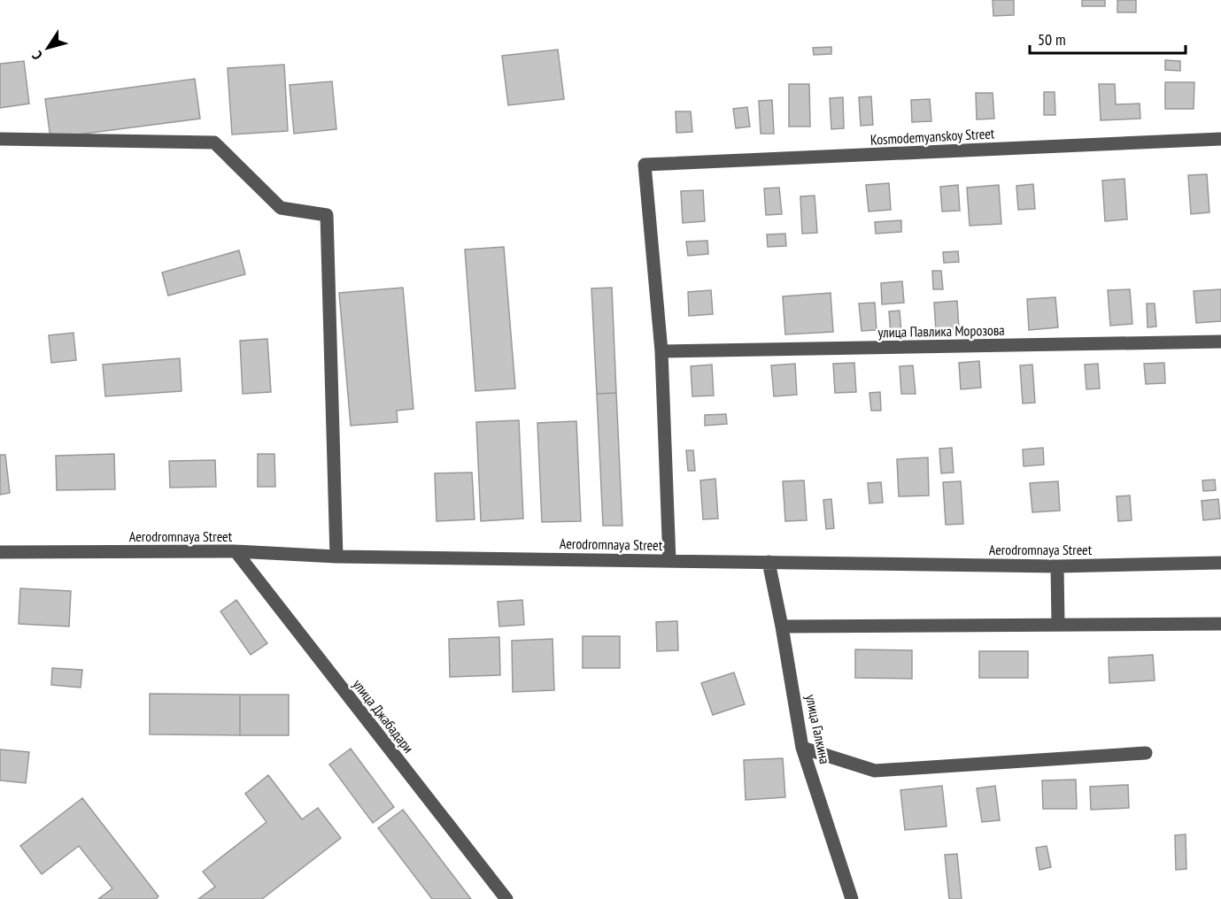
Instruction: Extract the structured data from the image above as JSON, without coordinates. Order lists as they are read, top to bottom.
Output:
{
  "streets": {
    "street": [
      "Kosmodemyanskoy Street",
      "улица Павлика Морозова",
      "Aerodromnaya Street",
      "улица Джабадари",
      "улица Галкина"
    ]
  },
  "crossings": [
    ["Kosmodemyanskoy Street", "улица Павлика Морозова"],
    ["Aerodromnaya Street", "улица Джабадари"],
    ["Aerodromnaya Street", "улица Галкина"]
  ],
  "scale_bar": "50 m",
  "north": "bottom left"
}
